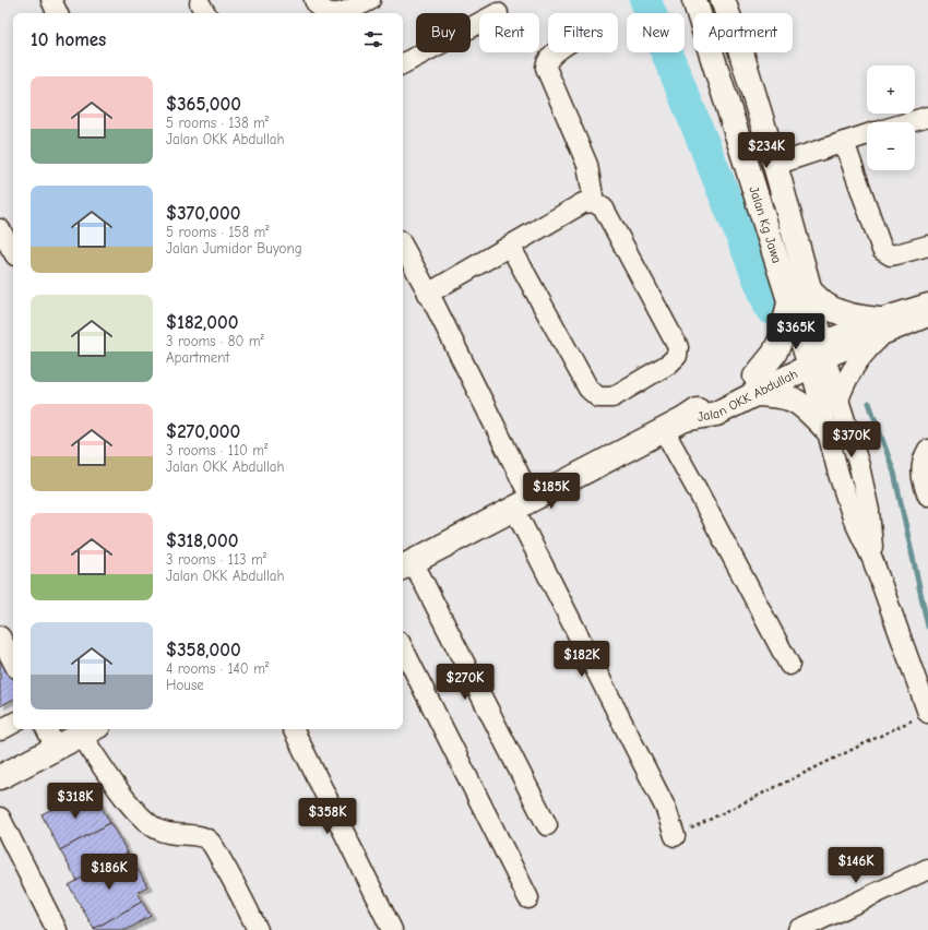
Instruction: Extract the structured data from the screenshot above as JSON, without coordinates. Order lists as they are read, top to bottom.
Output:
{
  "streets": {
    "main road": ["Jalan Kg Jawa", "Jalan OKK Abdullah"]
  },
  "crossings": [
    ["Jalan Kg Jawa", "Jalan OKK Abdullah"]
  ],
  "page": {
    "chip": [
      "Buy",
      "Rent",
      "Filters",
      "New",
      "Apartment"
    ],
    "heading": "10 homes",
    "map_buttons": ["+", "−"],
    "list": [
      {
        "name": "$365,000",
        "note": "5 rooms · 138 m² · Jalan OKK Abdullah"
      },
      {
        "name": "$370,000",
        "note": "5 rooms · 158 m² · Jalan Jumidor Buyong"
      },
      {
        "name": "$182,000",
        "note": "3 rooms · 80 m² · Apartment"
      },
      {
        "name": "$270,000",
        "note": "3 rooms · 110 m² · Jalan OKK Abdullah"
      },
      {
        "name": "$318,000",
        "note": "3 rooms · 113 m² · Jalan OKK Abdullah"
      },
      {
        "name": "$358,000",
        "note": "4 rooms · 140 m² · House"
      }
    ],
    "price": [
      "$234K",
      "$365K",
      "$370K",
      "$185K",
      "$182K",
      "$270K",
      "$318K",
      "$358K",
      "$146K",
      "$186K"
    ]
  }
}
